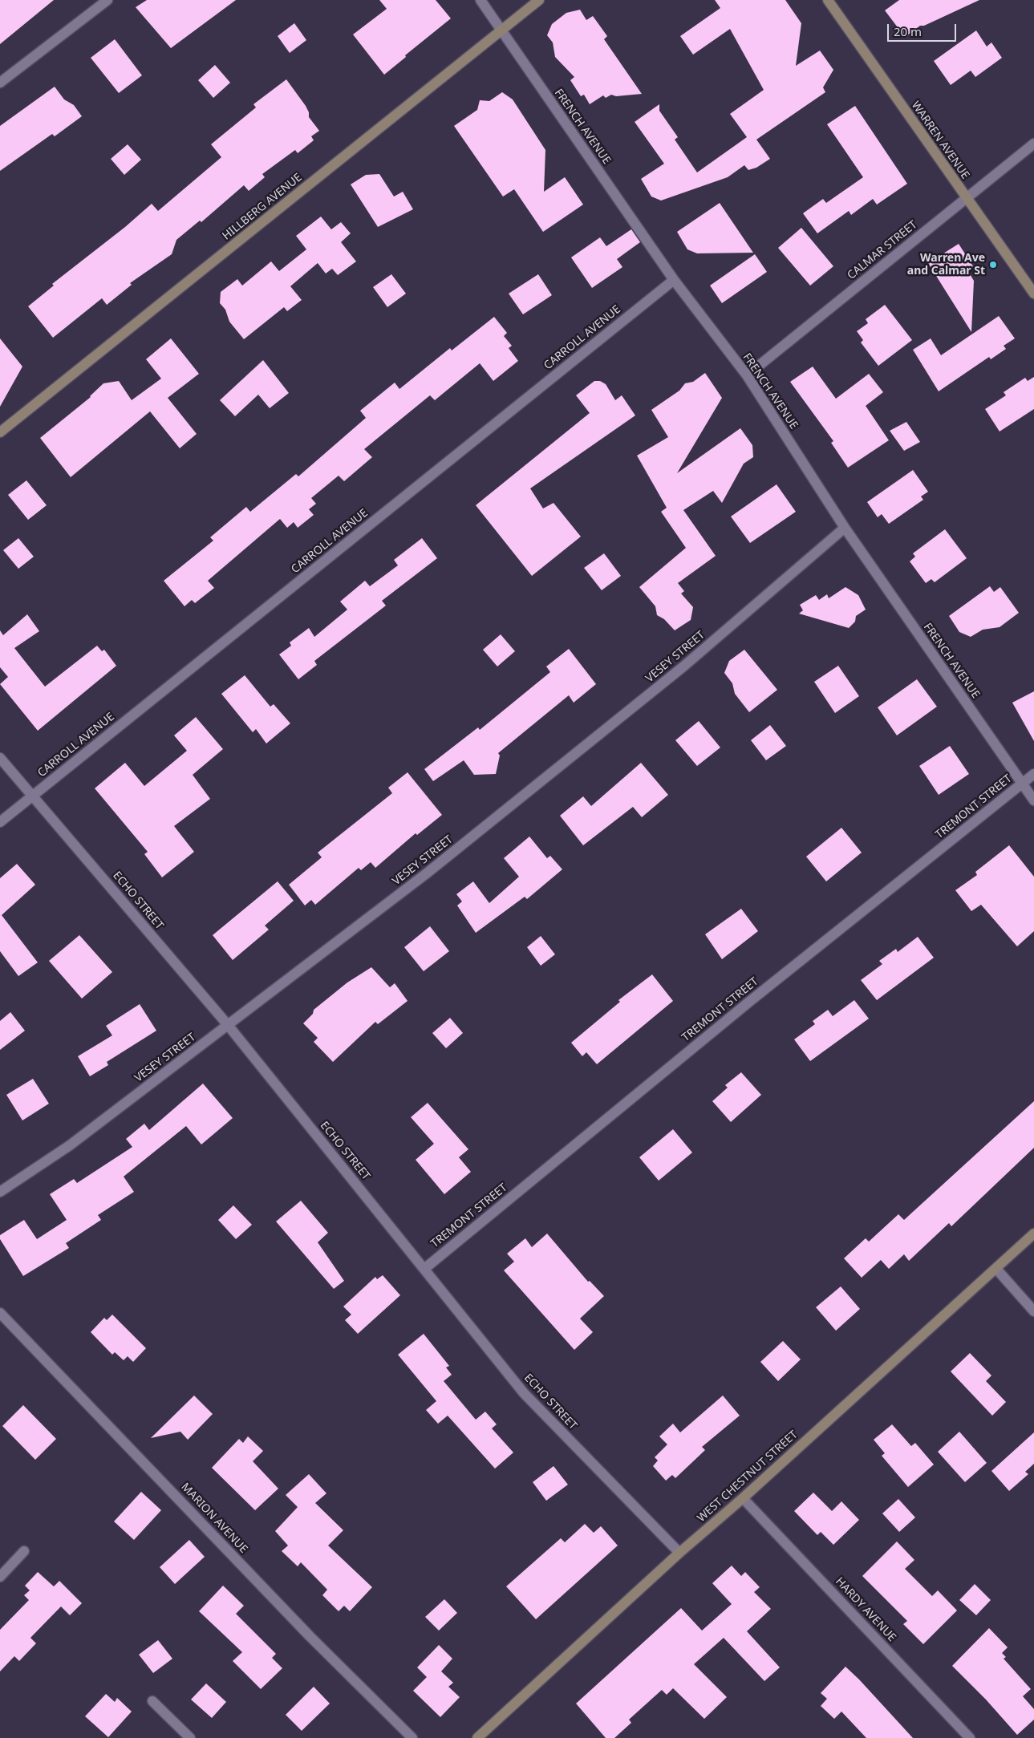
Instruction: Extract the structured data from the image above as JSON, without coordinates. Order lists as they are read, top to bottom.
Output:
{
  "streets": {
    "main road": ["WARREN AVENUE", "HILLBERG AVENUE", "WEST CHESTNUT STREET"],
    "street": [
      "FRENCH AVENUE",
      "CALMAR STREET",
      "CARROLL AVENUE",
      "VESEY STREET",
      "TREMONT STREET",
      "ECHO STREET",
      "MARION AVENUE",
      "HARDY AVENUE"
    ]
  },
  "crossings": [
    ["FRENCH AVENUE", "HILLBERG AVENUE"],
    ["FRENCH AVENUE", "CALMAR STREET"],
    ["FRENCH AVENUE", "CARROLL AVENUE"],
    ["FRENCH AVENUE", "VESEY STREET"],
    ["FRENCH AVENUE", "TREMONT STREET"],
    ["WARREN AVENUE", "CALMAR STREET"],
    ["CARROLL AVENUE", "ECHO STREET"],
    ["VESEY STREET", "ECHO STREET"],
    ["TREMONT STREET", "ECHO STREET"],
    ["ECHO STREET", "WEST CHESTNUT STREET"],
    ["WEST CHESTNUT STREET", "HARDY AVENUE"]
  ],
  "places": ["Warren Ave and Calmar St"],
  "scale_bar": "20 m"
}
